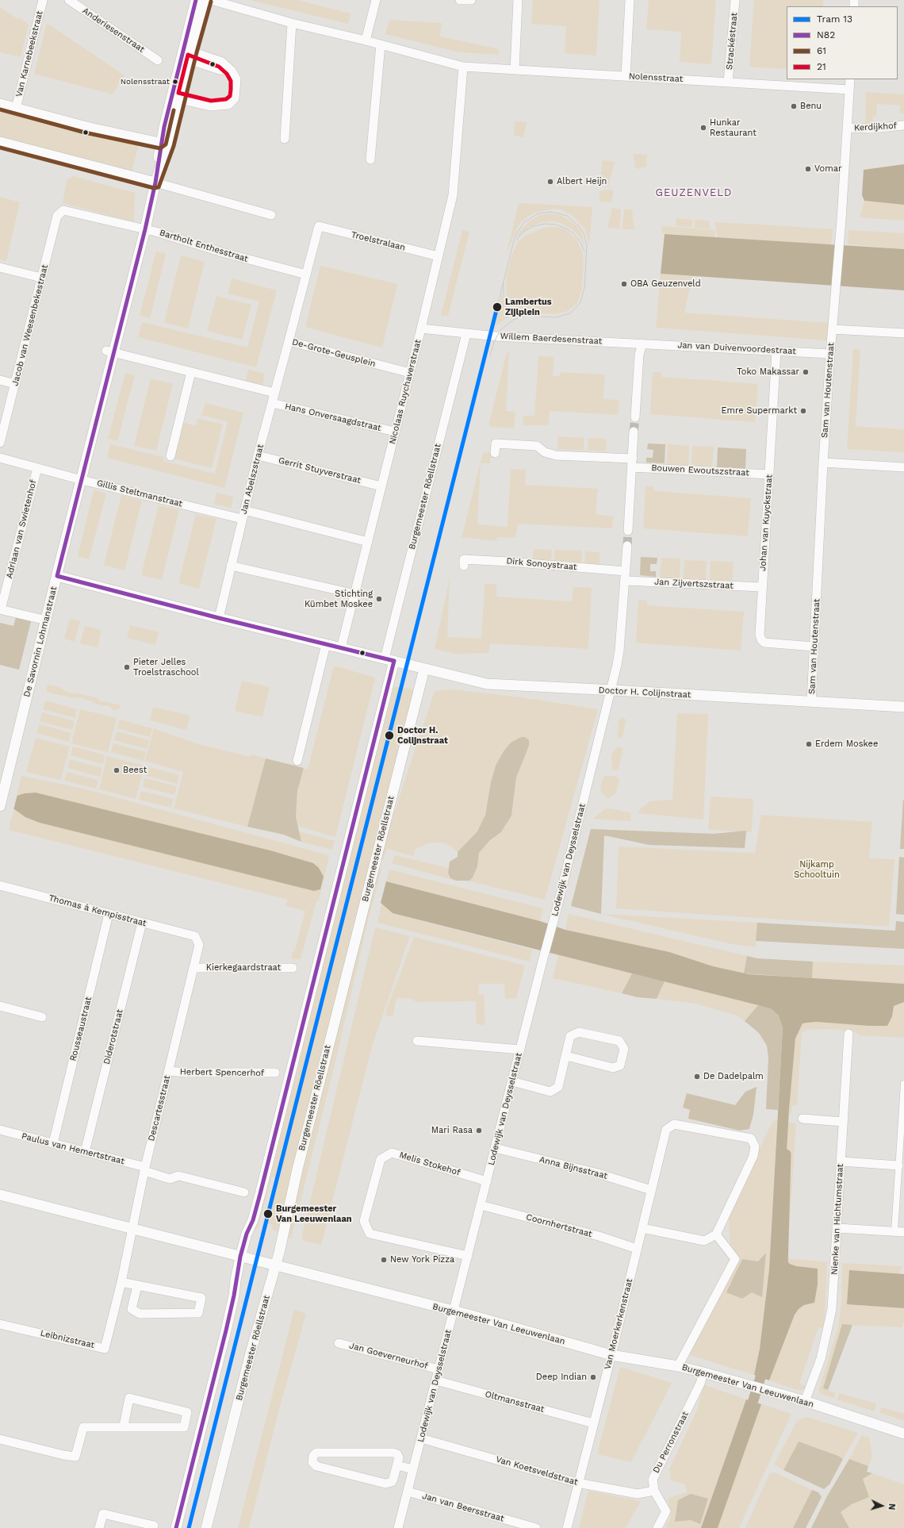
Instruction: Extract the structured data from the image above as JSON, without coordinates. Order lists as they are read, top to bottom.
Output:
{
  "streets": {
    "street": [
      "Anderiesenstraat",
      "Strackéstraat",
      "Van Karnebeekstraat",
      "Nolensstraat",
      "Kerdijkhof",
      "Troelstralaan",
      "Bartholt Enthesstraat",
      "Jacob van Weesenbekestraat",
      "Willem Baerdesenstraat",
      "Jan van Duivenvoordestraat",
      "De-Grote-Geusplein",
      "Sam van Houtenstraat",
      "Nicolaas Ruychaverstraat",
      "Hans Onversaagdstraat",
      "Gerrit Stuyverstraat",
      "Bouwen Ewoutszstraat",
      "Jan Abelszstraat",
      "Gillis Steltmanstraat",
      "Burgemeester Röellstraat",
      "Johan van Kuyckstraat",
      "Adriaan van Swietenhof",
      "Dirk Sonoystraat",
      "Jan Zijvertszstraat",
      "De Savornin Lohmanstraat",
      "Doctor H. Colijnstraat",
      "Lodewijk van Deysselstraat",
      "Thomas à Kempisstraat",
      "Kierkegaardstraat",
      "Rousseaustraat",
      "Diderotstraat",
      "Herbert Spencerhof",
      "Descartesstraat",
      "Paulus van Hemertstraat",
      "Melis Stokehof",
      "Anna Bijnsstraat",
      "Nienke van Hichtumstraat",
      "Coornhertstraat",
      "Burgemeester Van Leeuwenlaan",
      "Van Moerkerkenstraat",
      "Leibnizstraat",
      "Jan Goeverneurhof",
      "Oltmansstraat",
      "Du Perronstraat",
      "Van Koetsveldstraat",
      "Jan van Beersstraat"
    ]
  },
  "crossings": [
    ["Strackéstraat", "Nolensstraat"],
    ["Nolensstraat", "Sam van Houtenstraat"],
    ["Nolensstraat", "Nicolaas Ruychaverstraat"],
    ["Kerdijkhof", "Sam van Houtenstraat"],
    ["Troelstralaan", "Bartholt Enthesstraat"],
    ["Troelstralaan", "De-Grote-Geusplein"],
    ["Troelstralaan", "Nicolaas Ruychaverstraat"],
    ["Bartholt Enthesstraat", "Jacob van Weesenbekestraat"],
    ["Bartholt Enthesstraat", "De-Grote-Geusplein"],
    ["Bartholt Enthesstraat", "De Savornin Lohmanstraat"],
    ["Willem Baerdesenstraat", "Jan van Duivenvoordestraat"],
    ["Willem Baerdesenstraat", "Nicolaas Ruychaverstraat"],
    ["Willem Baerdesenstraat", "Burgemeester Röellstraat"],
    ["Jan van Duivenvoordestraat", "Sam van Houtenstraat"],
    ["Jan van Duivenvoordestraat", "Johan van Kuyckstraat"],
    ["De-Grote-Geusplein", "Nicolaas Ruychaverstraat"],
    ["De-Grote-Geusplein", "Jan Abelszstraat"],
    ["Sam van Houtenstraat", "Johan van Kuyckstraat"],
    ["Sam van Houtenstraat", "Doctor H. Colijnstraat"],
    ["Nicolaas Ruychaverstraat", "Hans Onversaagdstraat"],
    ["Nicolaas Ruychaverstraat", "Gerrit Stuyverstraat"],
    ["Nicolaas Ruychaverstraat", "Doctor H. Colijnstraat"],
    ["Hans Onversaagdstraat", "Jan Abelszstraat"],
    ["Gerrit Stuyverstraat", "Jan Abelszstraat"],
    ["Bouwen Ewoutszstraat", "Johan van Kuyckstraat"],
    ["Jan Abelszstraat", "Gillis Steltmanstraat"],
    ["Jan Abelszstraat", "Doctor H. Colijnstraat"],
    ["Gillis Steltmanstraat", "Adriaan van Swietenhof"],
    ["Gillis Steltmanstraat", "De Savornin Lohmanstraat"],
    ["Burgemeester Röellstraat", "Doctor H. Colijnstraat"],
    ["Burgemeester Röellstraat", "Burgemeester Van Leeuwenlaan"],
    ["Johan van Kuyckstraat", "Jan Zijvertszstraat"],
    ["De Savornin Lohmanstraat", "Doctor H. Colijnstraat"],
    ["Doctor H. Colijnstraat", "Lodewijk van Deysselstraat"],
    ["Lodewijk van Deysselstraat", "Melis Stokehof"],
    ["Lodewijk van Deysselstraat", "Anna Bijnsstraat"],
    ["Lodewijk van Deysselstraat", "Coornhertstraat"],
    ["Lodewijk van Deysselstraat", "Burgemeester Van Leeuwenlaan"],
    ["Lodewijk van Deysselstraat", "Jan Goeverneurhof"],
    ["Lodewijk van Deysselstraat", "Oltmansstraat"],
    ["Lodewijk van Deysselstraat", "Van Koetsveldstraat"],
    ["Lodewijk van Deysselstraat", "Jan van Beersstraat"],
    ["Thomas à Kempisstraat", "Rousseaustraat"],
    ["Thomas à Kempisstraat", "Diderotstraat"],
    ["Thomas à Kempisstraat", "Descartesstraat"],
    ["Kierkegaardstraat", "Descartesstraat"],
    ["Rousseaustraat", "Paulus van Hemertstraat"],
    ["Diderotstraat", "Paulus van Hemertstraat"],
    ["Herbert Spencerhof", "Descartesstraat"],
    ["Descartesstraat", "Paulus van Hemertstraat"],
    ["Descartesstraat", "Burgemeester Van Leeuwenlaan"],
    ["Descartesstraat", "Leibnizstraat"],
    ["Anna Bijnsstraat", "Van Moerkerkenstraat"],
    ["Nienke van Hichtumstraat", "Burgemeester Van Leeuwenlaan"],
    ["Coornhertstraat", "Van Moerkerkenstraat"],
    ["Burgemeester Van Leeuwenlaan", "Van Moerkerkenstraat"],
    ["Burgemeester Van Leeuwenlaan", "Du Perronstraat"],
    ["Van Moerkerkenstraat", "Oltmansstraat"],
    ["Van Moerkerkenstraat", "Van Koetsveldstraat"],
    ["Du Perronstraat", "Van Koetsveldstraat"]
  ],
  "districts": ["GEUZENVELD"],
  "parks": ["Nijkamp Schooltuin"],
  "places": [
    "Nolensstraat",
    "Benu",
    "Hunkar Restaurant",
    "Vomar",
    "Albert Heijn",
    "OBA Geuzenveld",
    "Lambertus Zijlplein",
    "Toko Makassar",
    "Emre Supermarkt",
    "Stichting Kümbet Moskee",
    "Pieter Jelles Troelstraschool",
    "Doctor H. Colijnstraat",
    "Erdem Moskee",
    "Beest",
    "De Dadelpalm",
    "Mari Rasa",
    "Burgemeester Van Leeuwenlaan",
    "New York Pizza",
    "Deep Indian"
  ],
  "lines": [
    "transit line N82",
    "transit line 61",
    "transit line 21",
    "tram line 13"
  ],
  "legend": [
    "Tram 13",
    "N82",
    "61",
    "21"
  ],
  "north": "right"
}
